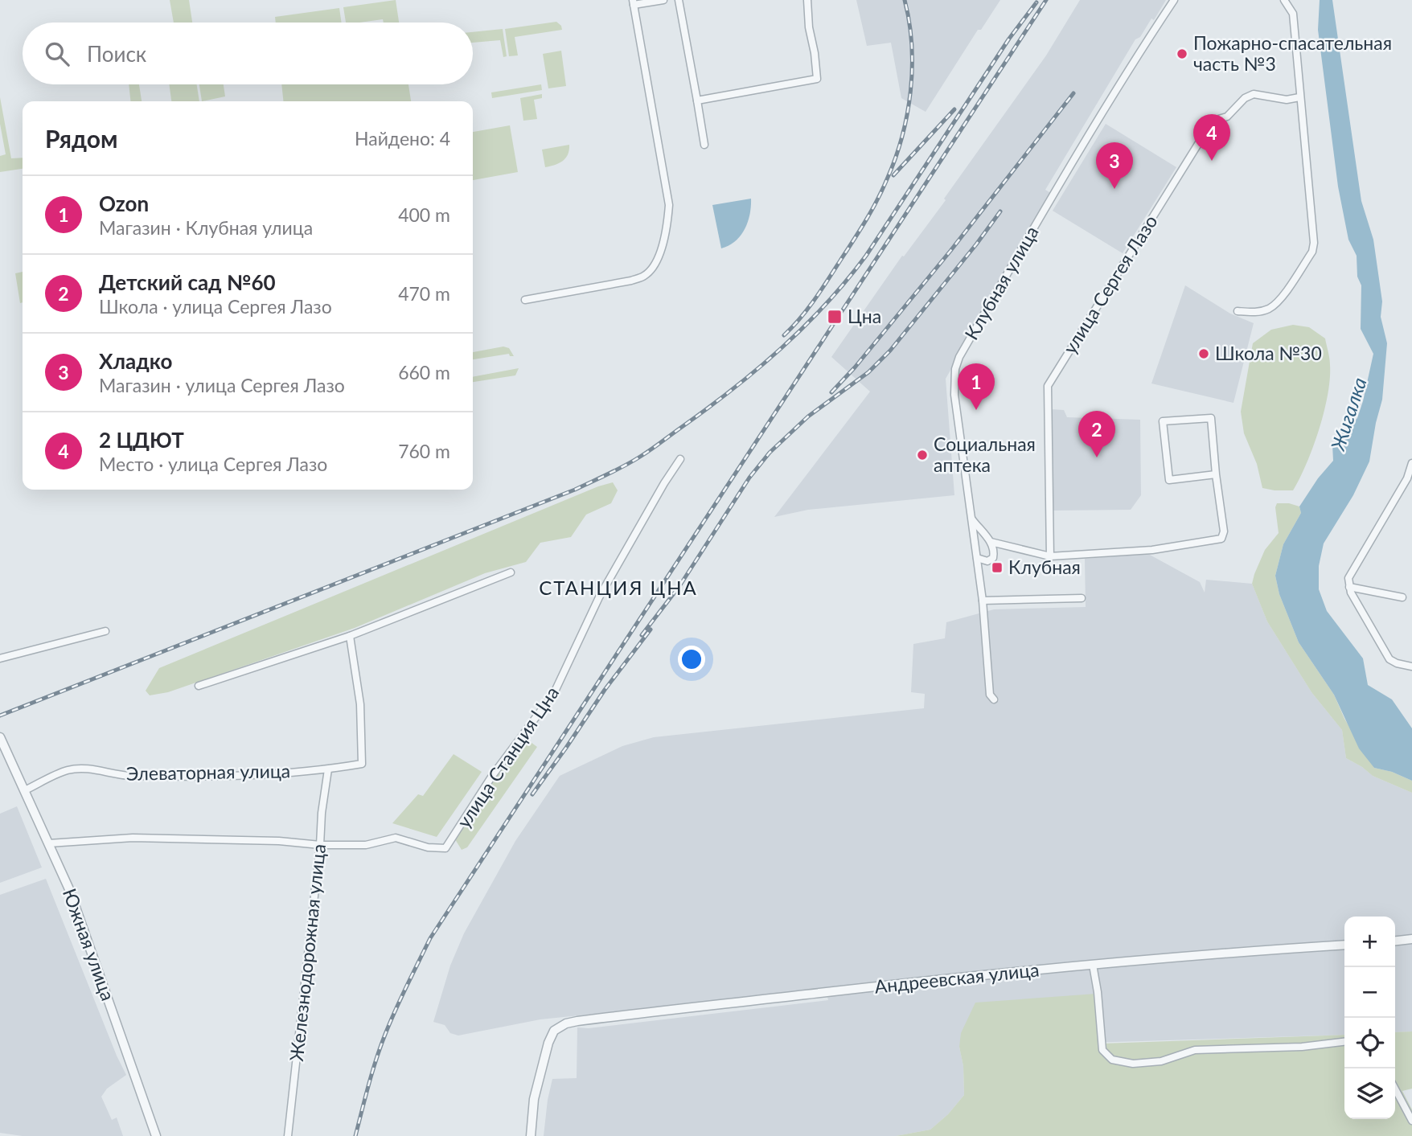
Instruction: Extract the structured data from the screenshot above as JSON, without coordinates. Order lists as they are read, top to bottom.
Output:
{
  "streets": {
    "street": [
      "Клубная улица",
      "улица Сергея Лазо",
      "улица Станция Цна",
      "Элеваторная улица",
      "Южная улица",
      "Железнодорожная улица",
      "Андреевская улица"
    ]
  },
  "crossings": [
    ["улица Станция Цна", "Железнодорожная улица"],
    ["Элеваторная улица", "Южная улица"],
    ["Элеваторная улица", "Железнодорожная улица"]
  ],
  "districts": ["СТАНЦИЯ ЦНА"],
  "water": ["Жигалка"],
  "places": {
    "other": ["Пожарно-спасательная часть №3", "Школа №30", "Социальная аптека"],
    "transit": ["Цна", "Клубная"]
  },
  "page": {
    "search": "Поиск",
    "heading": ["Рядом", "Найдено: 4"],
    "pins": [
      "4",
      "3",
      "1",
      "2"
    ],
    "list": [
      {
        "mark": "1",
        "name": "Ozon",
        "note": "Магазин · Клубная улица",
        "value": "400 m"
      },
      {
        "mark": "2",
        "name": "Детский сад №60",
        "note": "Школа · улица Сергея Лазо",
        "value": "470 m"
      },
      {
        "mark": "3",
        "name": "Хладко",
        "note": "Магазин · улица Сергея Лазо",
        "value": "660 m"
      },
      {
        "mark": "4",
        "name": "2 ЦДЮТ",
        "note": "Место · улица Сергея Лазо",
        "value": "760 m"
      }
    ],
    "map_buttons": ["+", "−"]
  }
}
